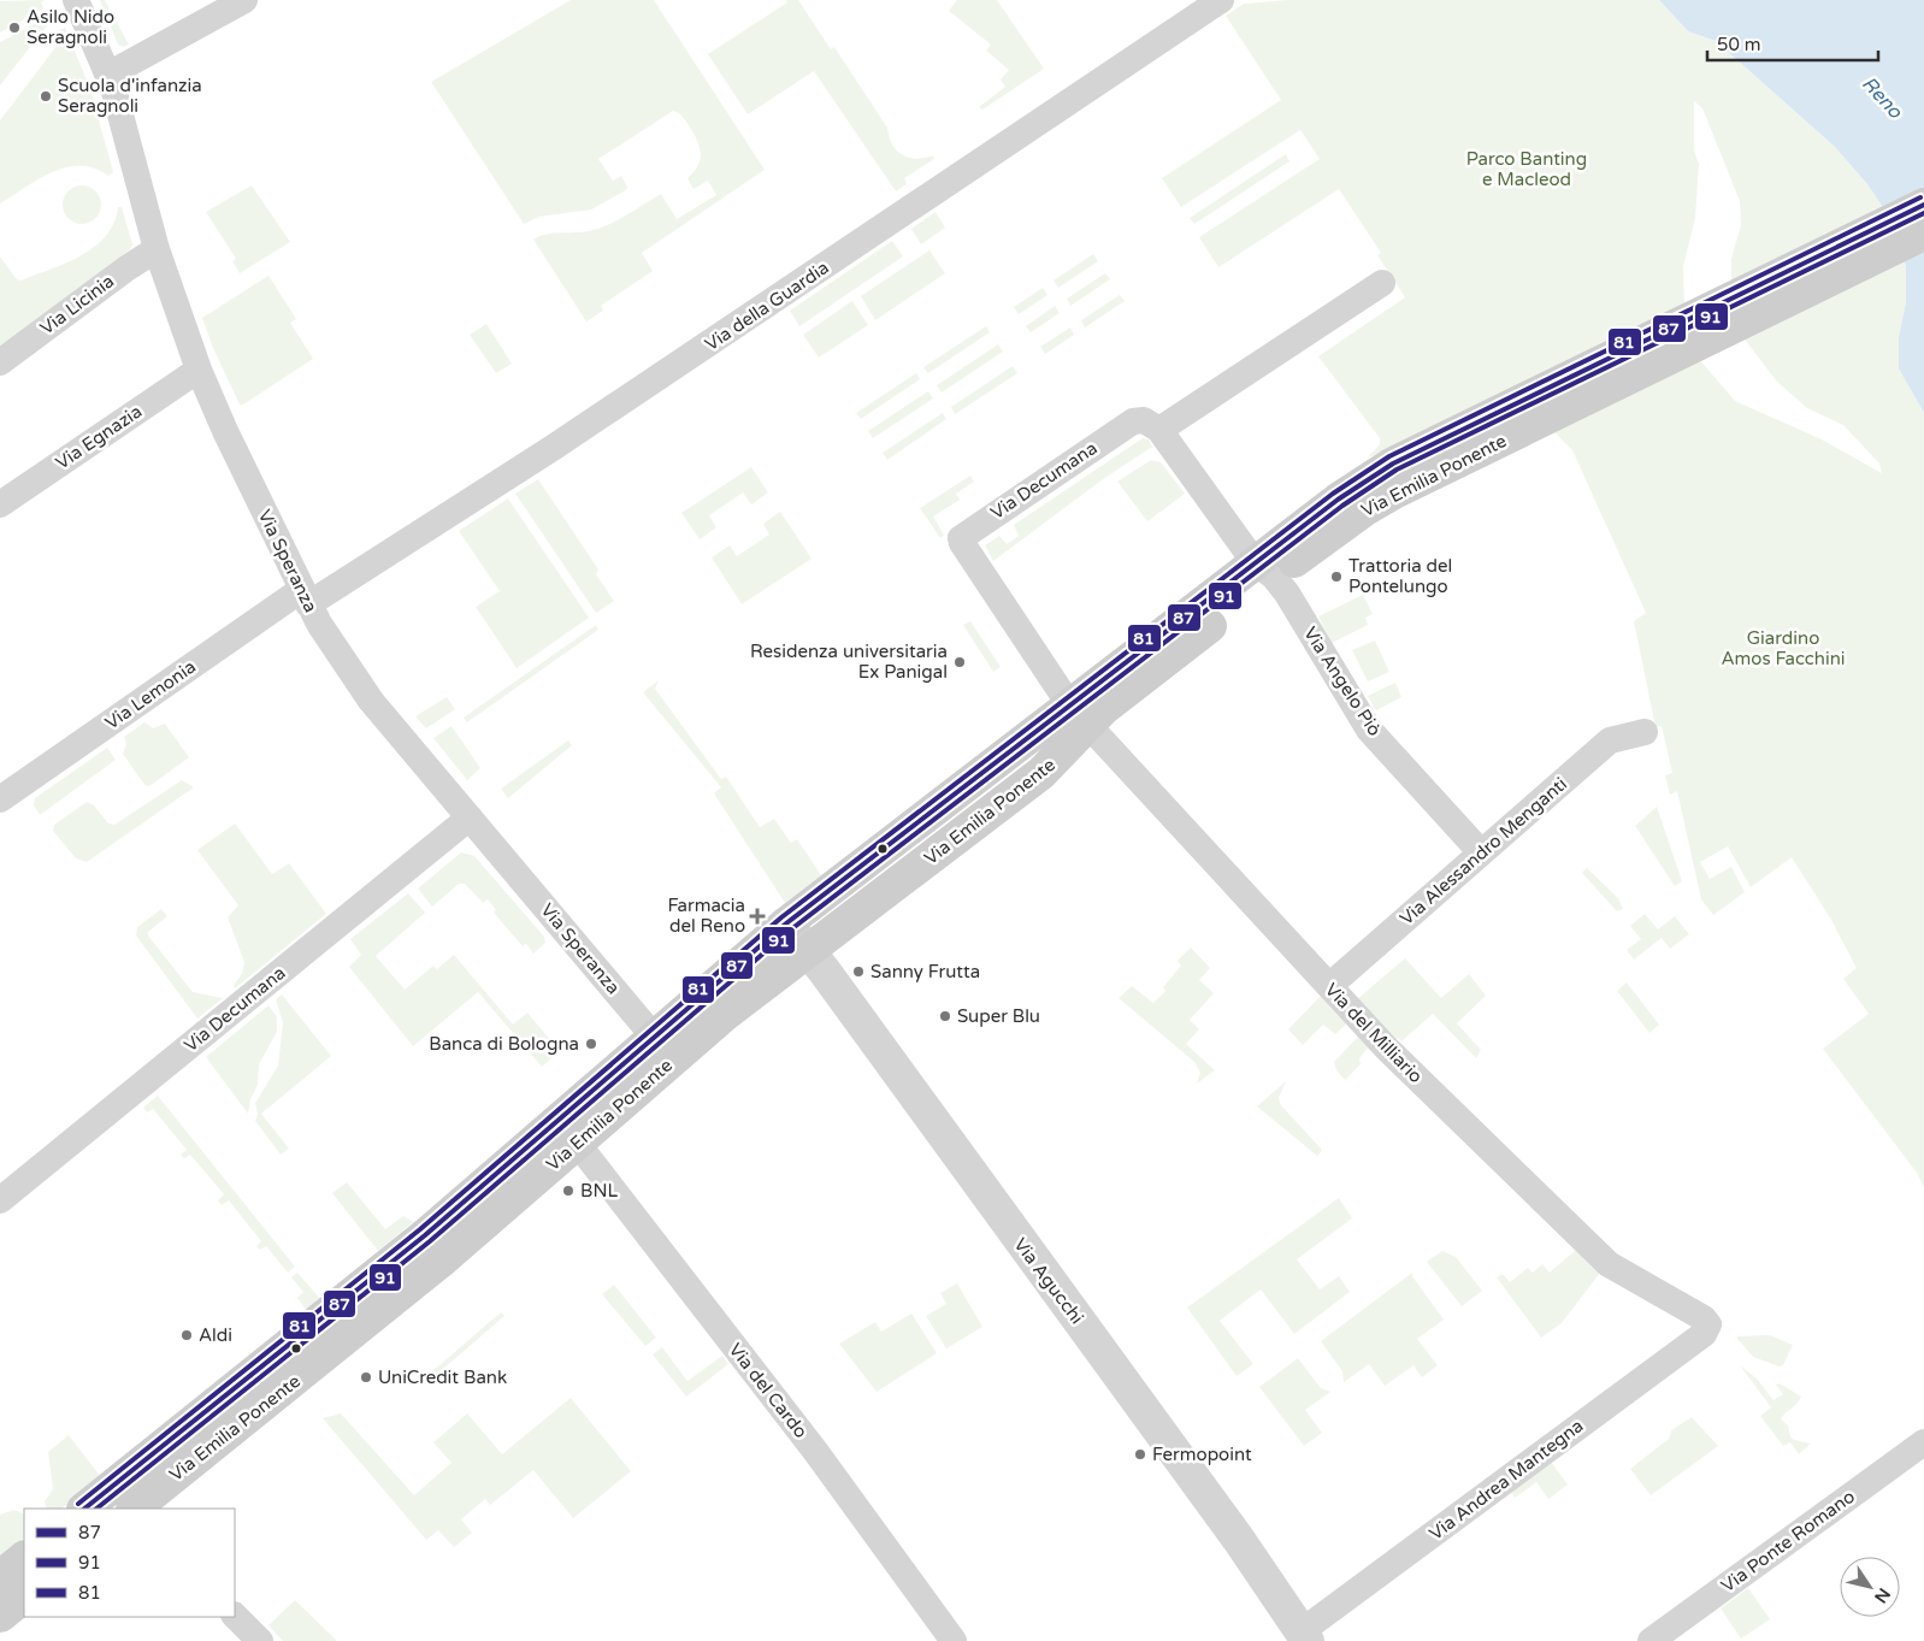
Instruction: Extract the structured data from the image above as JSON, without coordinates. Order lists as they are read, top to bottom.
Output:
{
  "streets": {
    "main road": ["Via Emilia Ponente"],
    "street": [
      "Via Licinia",
      "Via della Guardia",
      "Via Egnazia",
      "Via Decumana",
      "Via Speranza",
      "Via Angelo Piò",
      "Via Lemonia",
      "Via Alessandro Menganti",
      "Via del Milliario",
      "Via Agucchi",
      "Via del Cardo",
      "Via Andrea Mantegna",
      "Via Ponte Romano"
    ]
  },
  "crossings": [
    ["Via Licinia", "Via Speranza"],
    ["Via della Guardia", "Via Speranza"],
    ["Via della Guardia", "Via Lemonia"],
    ["Via Egnazia", "Via Speranza"],
    ["Via Emilia Ponente", "Via Decumana"],
    ["Via Emilia Ponente", "Via Speranza"],
    ["Via Emilia Ponente", "Via Angelo Piò"],
    ["Via Emilia Ponente", "Via del Milliario"],
    ["Via Emilia Ponente", "Via Agucchi"],
    ["Via Emilia Ponente", "Via del Cardo"],
    ["Via Decumana", "Via Speranza"],
    ["Via Decumana", "Via del Milliario"],
    ["Via Speranza", "Via Lemonia"],
    ["Via Angelo Piò", "Via Alessandro Menganti"],
    ["Via Alessandro Menganti", "Via del Milliario"],
    ["Via del Milliario", "Via Andrea Mantegna"],
    ["Via Agucchi", "Via Andrea Mantegna"]
  ],
  "water": ["Reno"],
  "parks": ["Parco Banting e Macleod", "Giardino Amos Facchini"],
  "places": {
    "other": [
      "Asilo Nido Seragnoli",
      "Scuola d'infanzia Seragnoli",
      "Trattoria del Pontelungo",
      "Residenza universitaria Ex Panigal",
      "Sanny Frutta",
      "Super Blu",
      "Banca di Bologna",
      "BNL",
      "Aldi",
      "UniCredit Bank",
      "Fermopoint"
    ],
    "health": ["Farmacia del Reno"]
  },
  "lines": ["transit line 81", "transit line 87", "transit line 91"],
  "legend": ["87", "91", "81"],
  "scale_bar": "50 m",
  "north": "bottom right"
}
